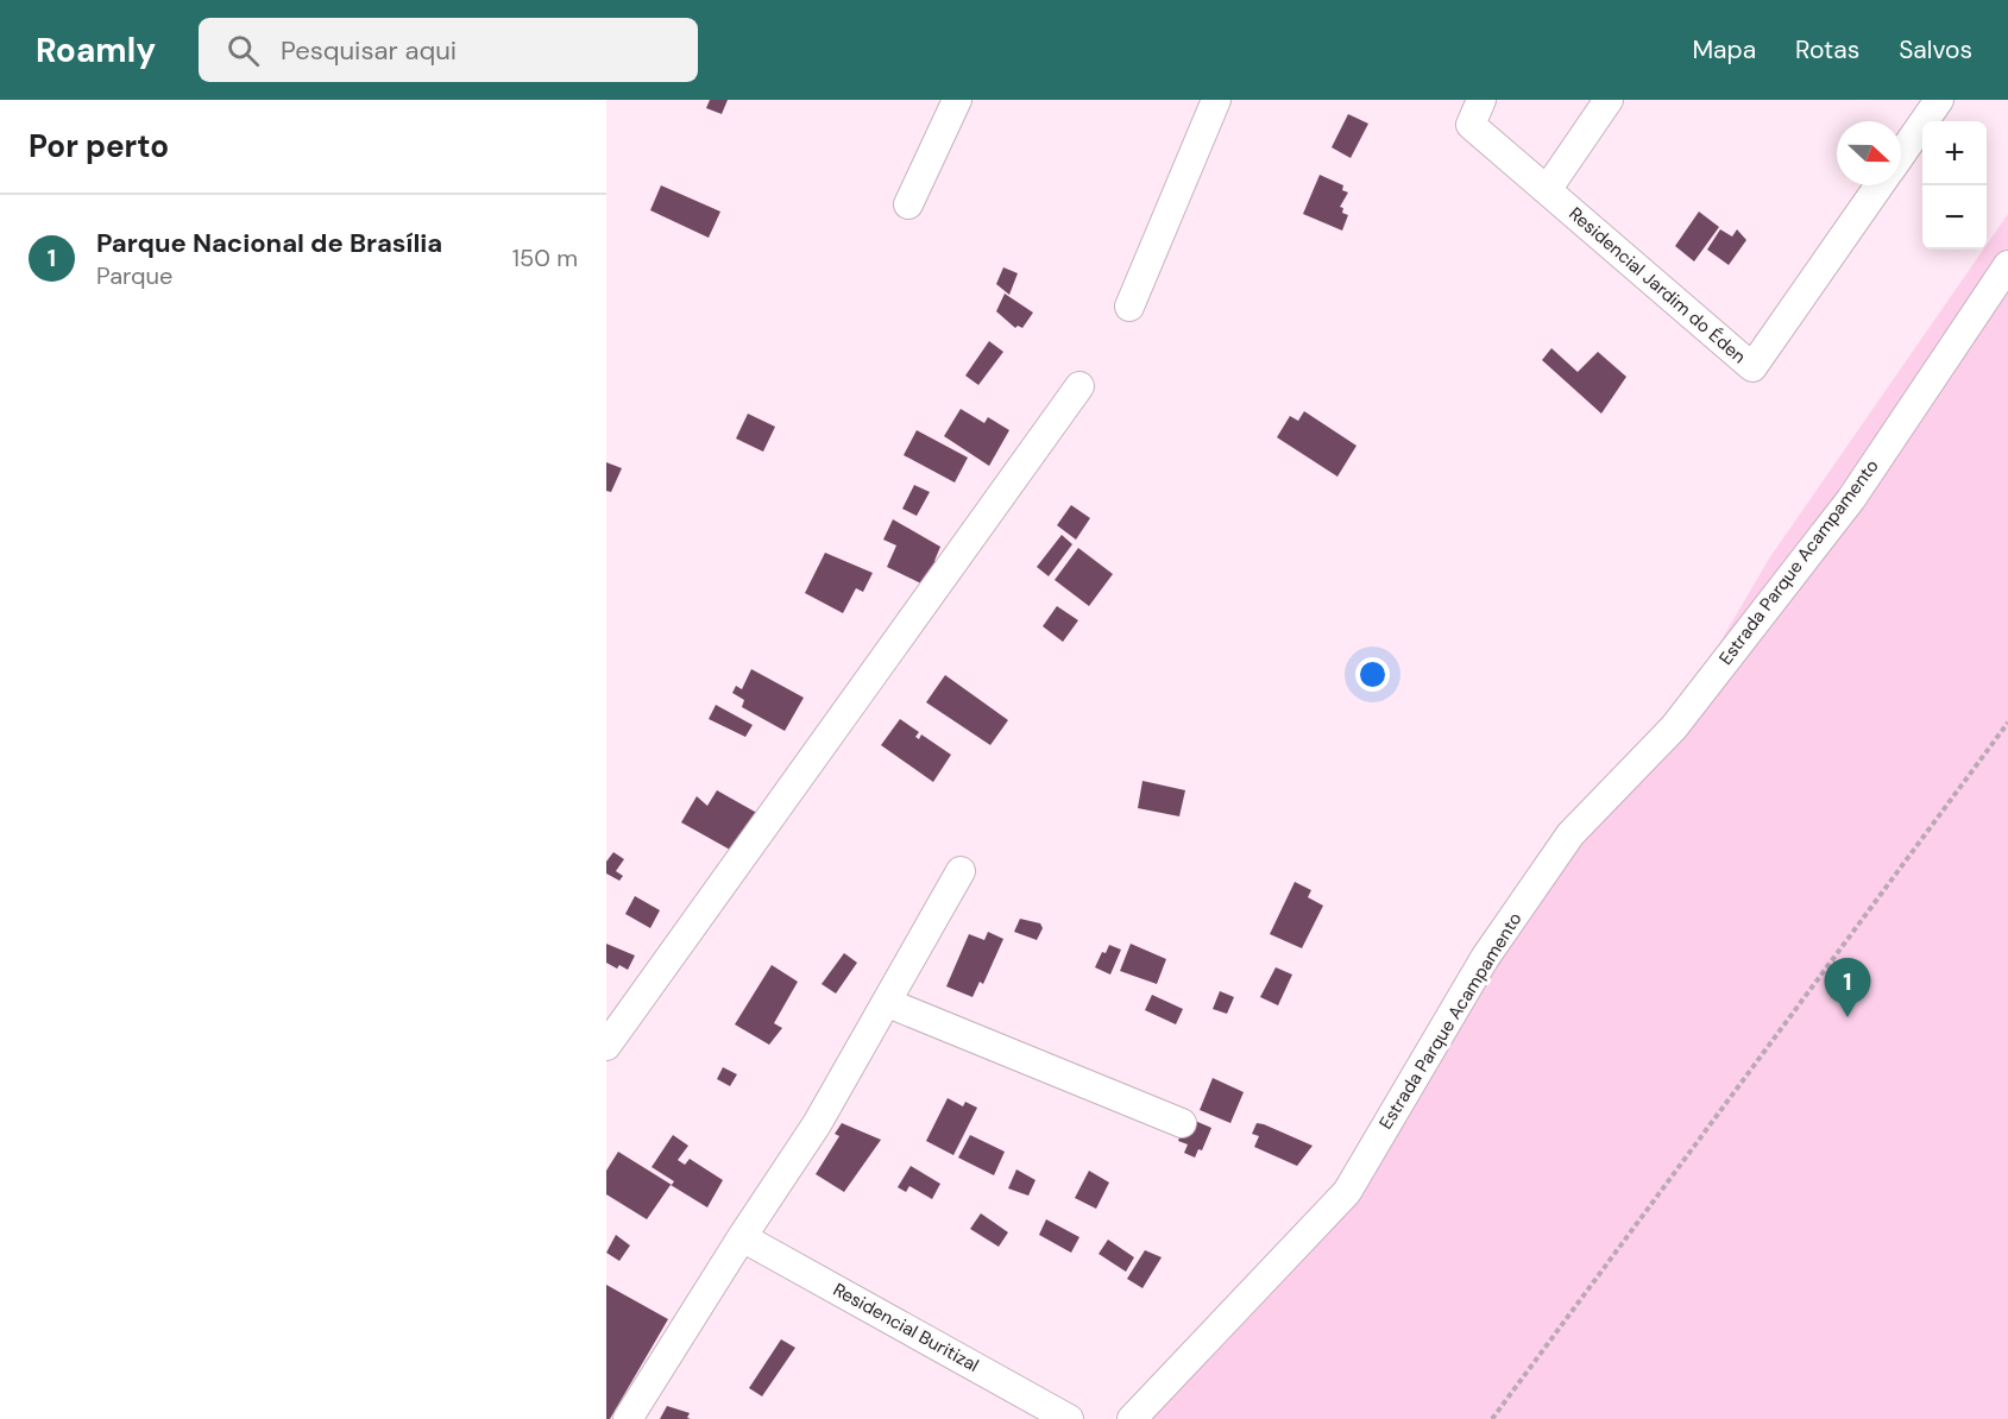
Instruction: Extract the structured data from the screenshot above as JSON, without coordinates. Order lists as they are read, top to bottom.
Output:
{
  "streets": {
    "street": ["Residencial Jardim do Éden", "Estrada Parque Acampamento", "Residencial Buritizal"]
  },
  "north": "right",
  "page": {
    "header": "Roamly",
    "search": "Pesquisar aqui",
    "nav": ["Mapa", "Rotas", "Salvos"],
    "heading": "Por perto",
    "map_buttons": ["+", "−"],
    "list": [
      {
        "mark": "1",
        "name": "Parque Nacional de Brasília",
        "note": "Parque",
        "value": "150 m"
      }
    ],
    "pins": "1"
  }
}
